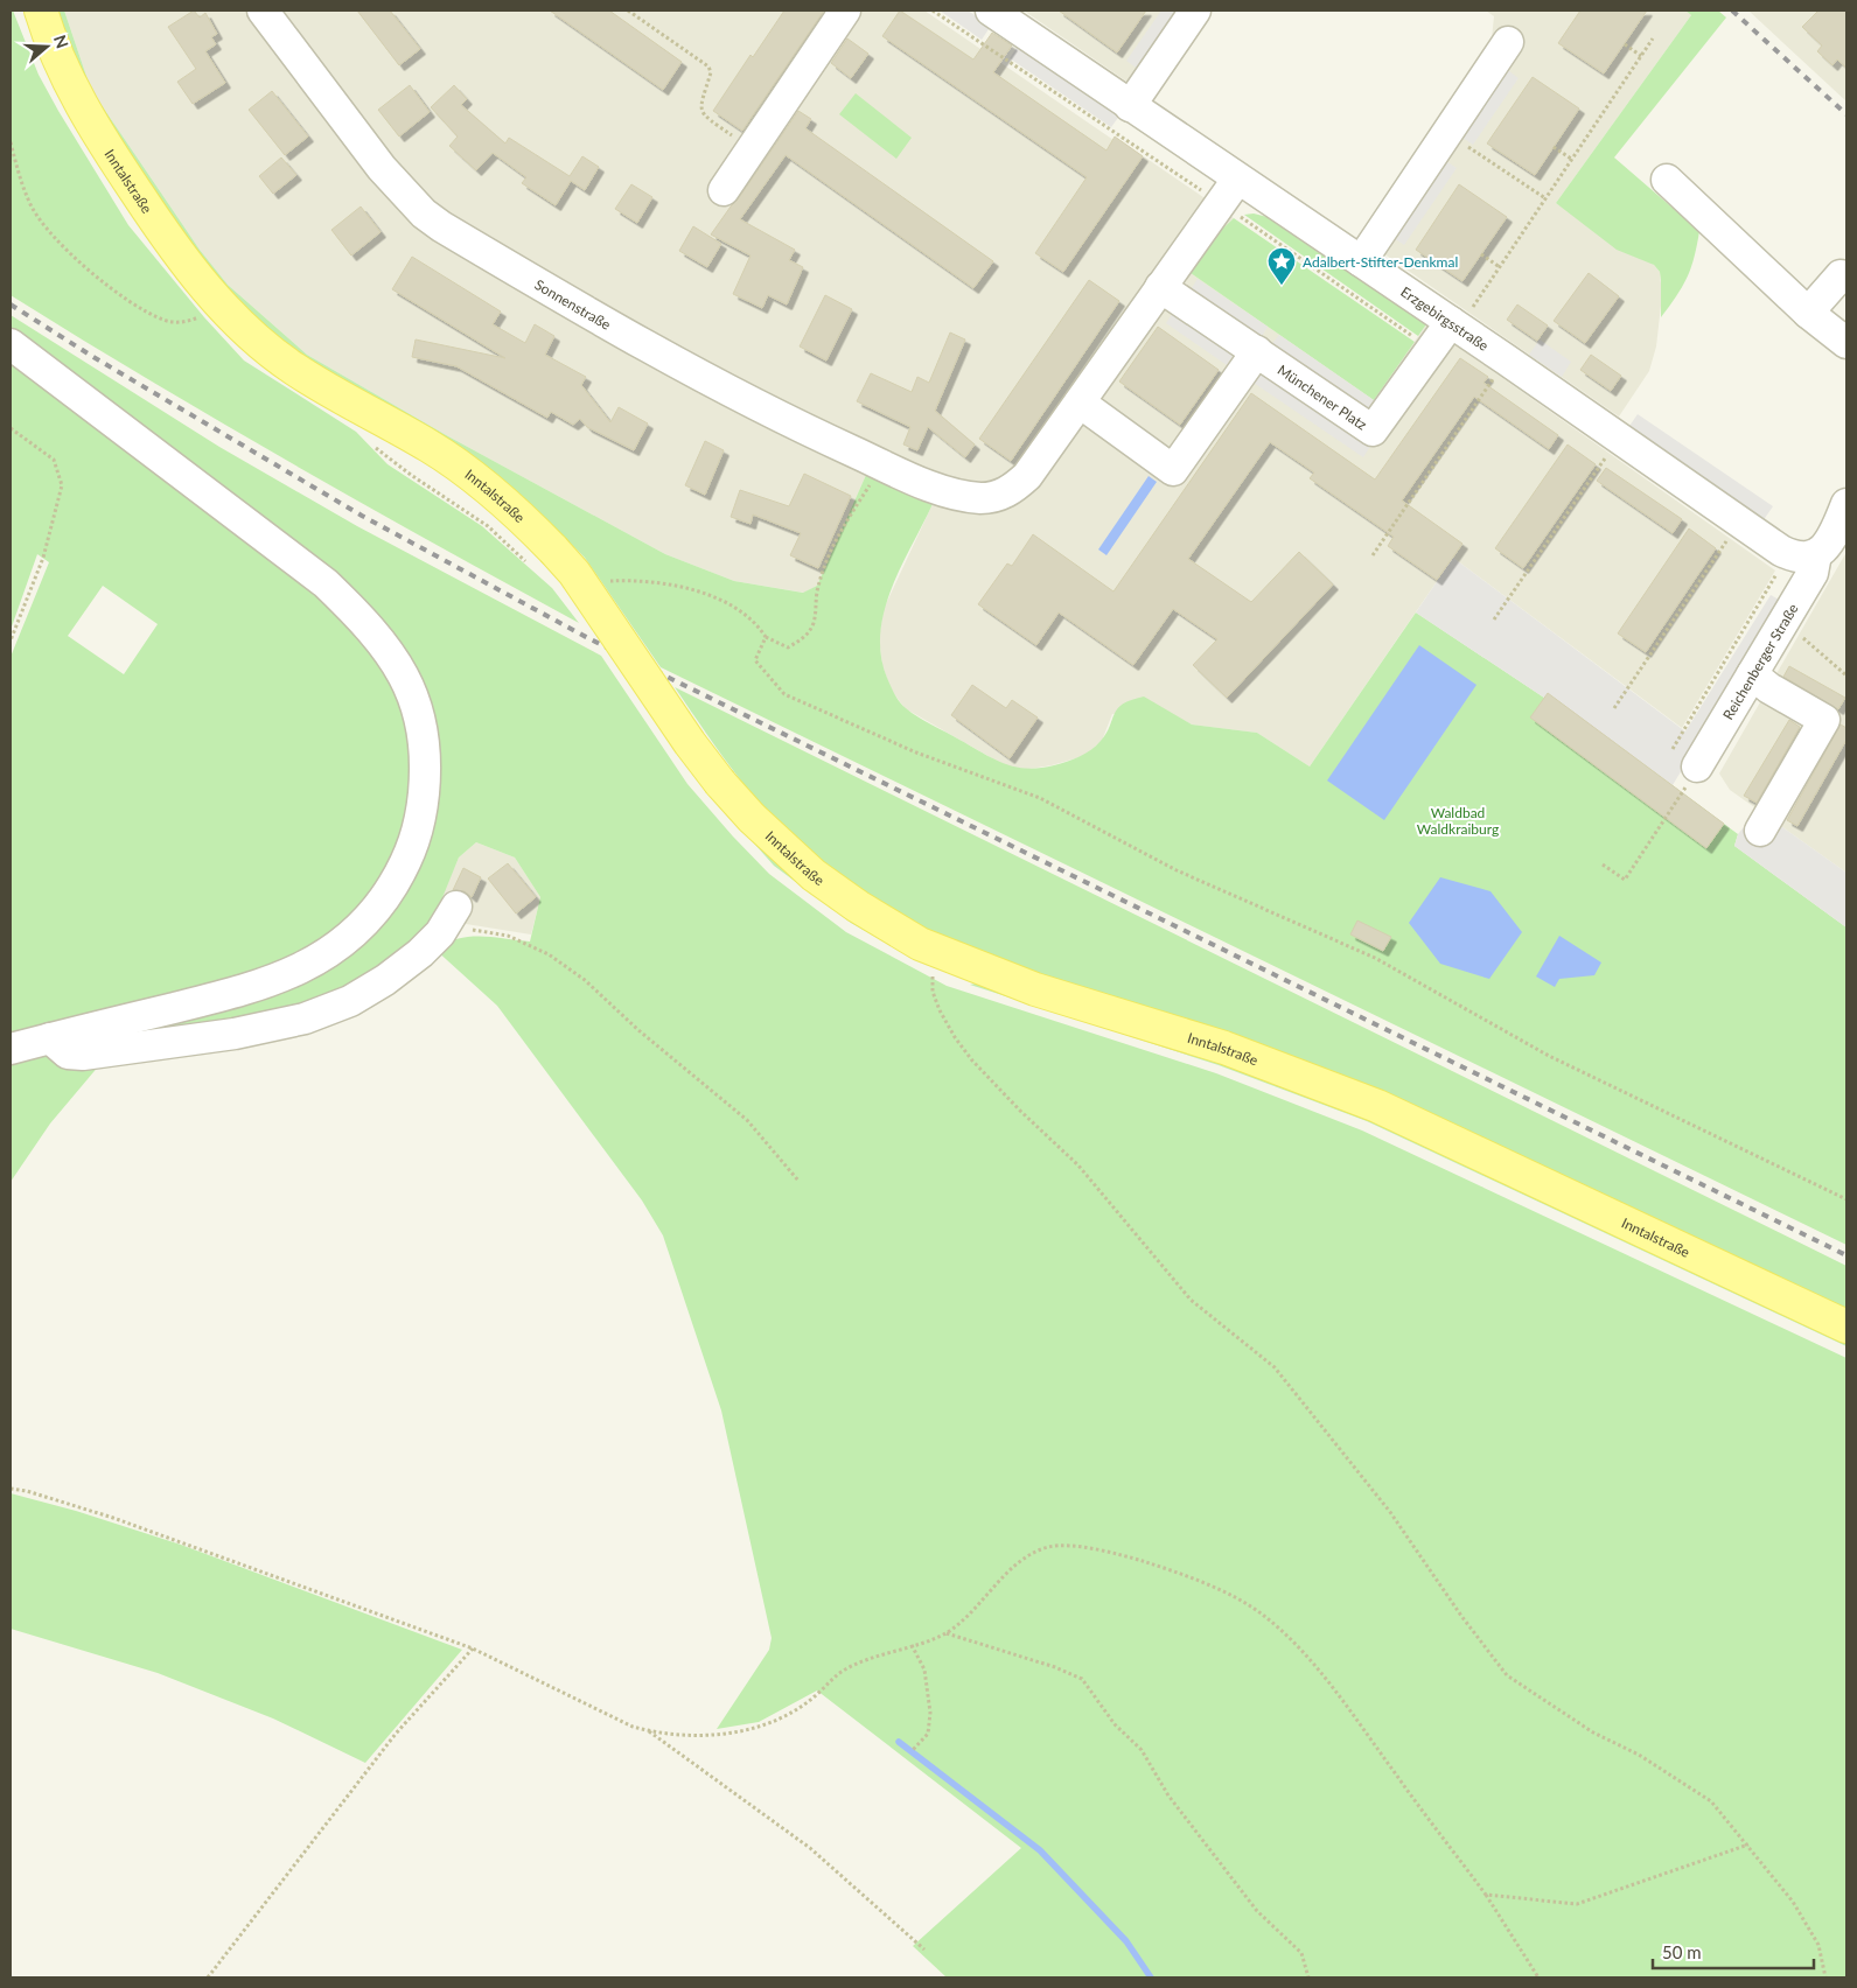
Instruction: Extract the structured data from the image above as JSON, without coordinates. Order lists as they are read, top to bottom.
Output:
{
  "streets": {
    "main road": ["Inntalstraße"],
    "street": [
      "Sonnenstraße",
      "Erzgebirgsstraße",
      "Münchener Platz",
      "Reichenberger Straße"
    ]
  },
  "crossings": [
    ["Erzgebirgsstraße", "Münchener Platz"],
    ["Erzgebirgsstraße", "Reichenberger Straße"]
  ],
  "parks": ["Waldbad Waldkraiburg"],
  "places": {
    "place": ["Adalbert-Stifter-Denkmal"]
  },
  "scale_bar": "50 m",
  "north": "right"
}
